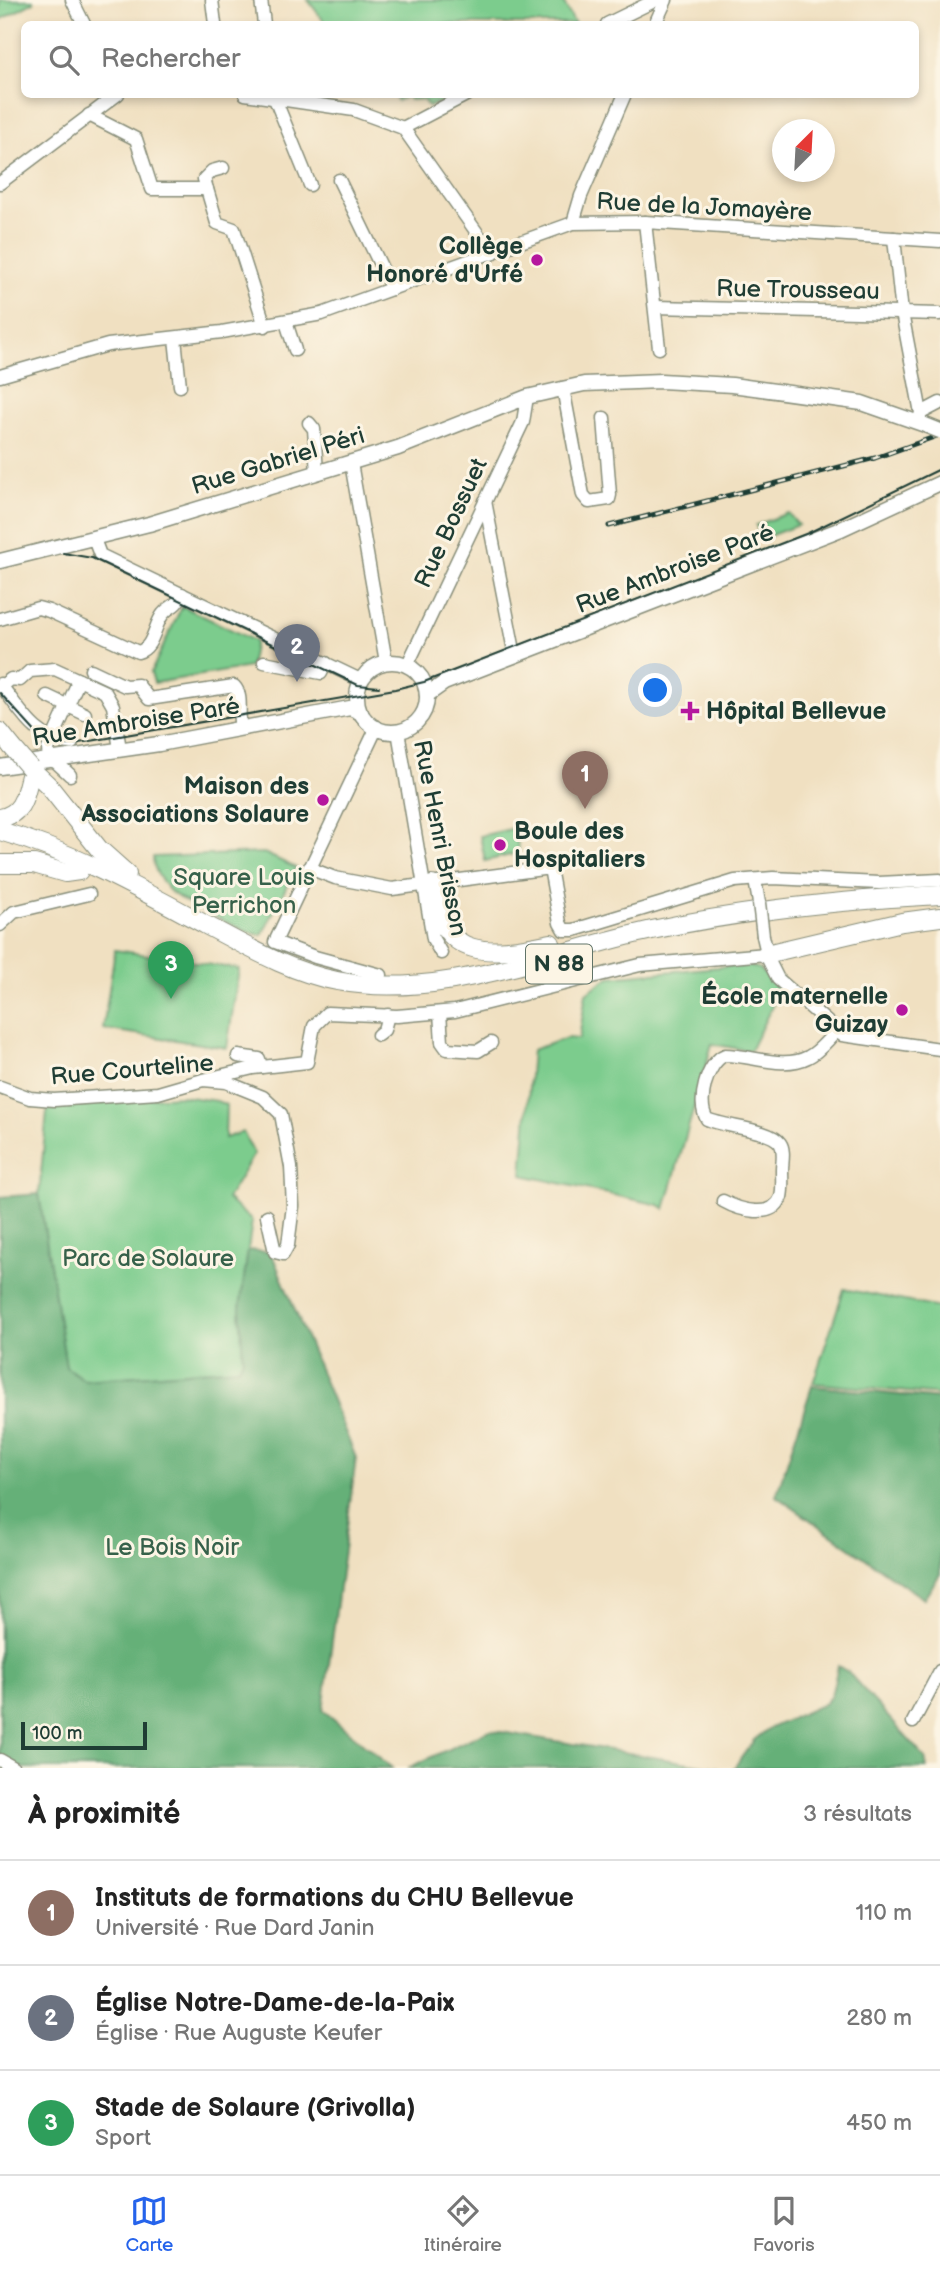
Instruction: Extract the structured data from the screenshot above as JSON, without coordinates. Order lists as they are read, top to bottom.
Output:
{
  "streets": {
    "highway": ["N 88"],
    "main road": ["Rue Gabriel Péri", "Rue Ambroise Paré"],
    "street": [
      "Rue de la Jomayère",
      "Rue Trousseau",
      "Rue Bossuet",
      "Rue Henri Brisson",
      "Rue Courteline"
    ]
  },
  "crossings": [
    ["Rue Gabriel Péri", "Rue Bossuet"],
    ["Rue Bossuet", "Rue Ambroise Paré"],
    ["Rue Bossuet", "Rue Henri Brisson"],
    ["Rue Ambroise Paré", "Rue Henri Brisson"],
    ["Rue Henri Brisson", "N 88"]
  ],
  "parks": ["Square Louis Perrichon", "Parc de Solaure", "Le Bois Noir"],
  "places": {
    "other": [
      "Collège Honoré d'Urfé",
      "Maison des Associations Solaure",
      "Boule des Hospitaliers",
      "École maternelle Guizay"
    ],
    "health": ["Hôpital Bellevue"]
  },
  "scale_bar": "100 m",
  "north": "top right",
  "page": {
    "search": "Rechercher",
    "pins": ["2", "1", "3"],
    "scale": "100 m",
    "heading": ["À proximité", "3 résultats"],
    "list": [
      {
        "mark": "1",
        "name": "Instituts de formations du CHU Bellevue",
        "note": "Université · Rue Dard Janin",
        "value": "110 m"
      },
      {
        "mark": "2",
        "name": "Église Notre-Dame-de-la-Paix",
        "note": "Église · Rue Auguste Keufer",
        "value": "280 m"
      },
      {
        "mark": "3",
        "name": "Stade de Solaure (Grivolla)",
        "note": "Sport",
        "value": "450 m"
      }
    ],
    "nav": ["Carte", "Itinéraire", "Favoris"]
  }
}
